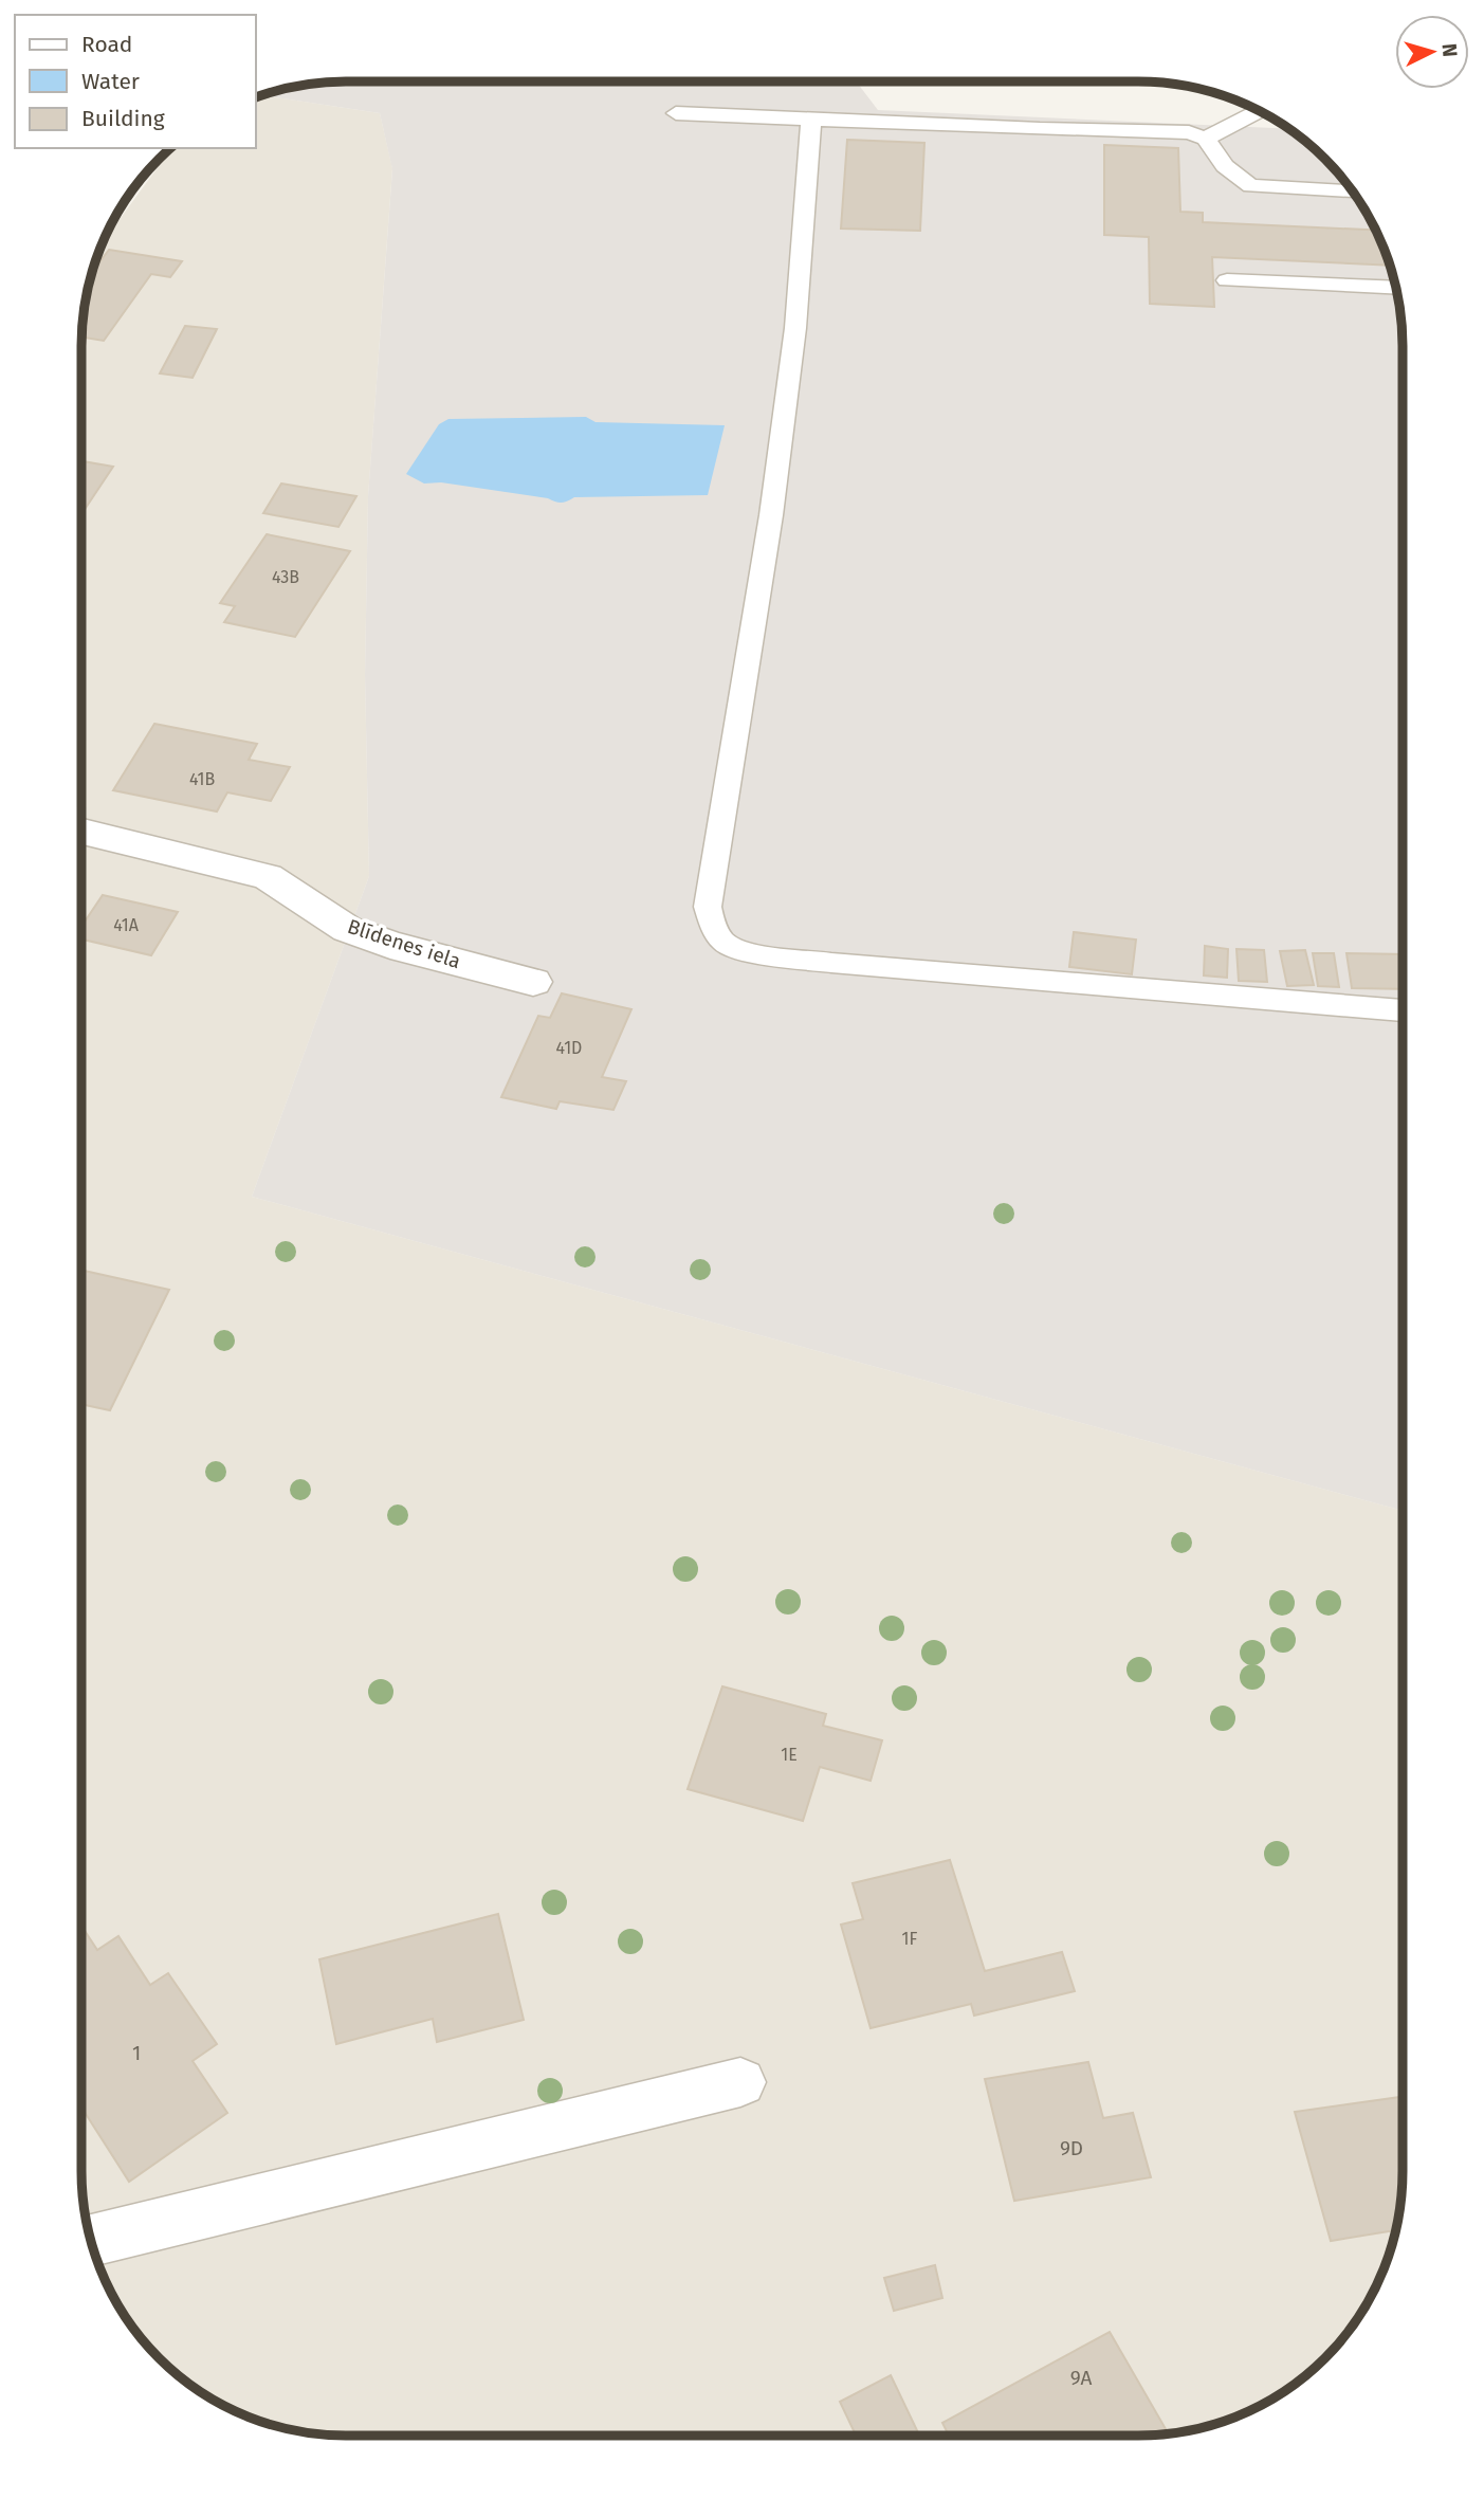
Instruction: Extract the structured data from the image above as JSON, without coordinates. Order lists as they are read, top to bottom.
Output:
{
  "streets": {
    "street": ["Blīdenes iela"]
  },
  "house_numbers": [
    "43B",
    "41B",
    "41A",
    "41D",
    "1E",
    "1F",
    "1",
    "9D",
    "9A"
  ],
  "legend": ["Road", "Water", "Building"],
  "north": "right"
}
